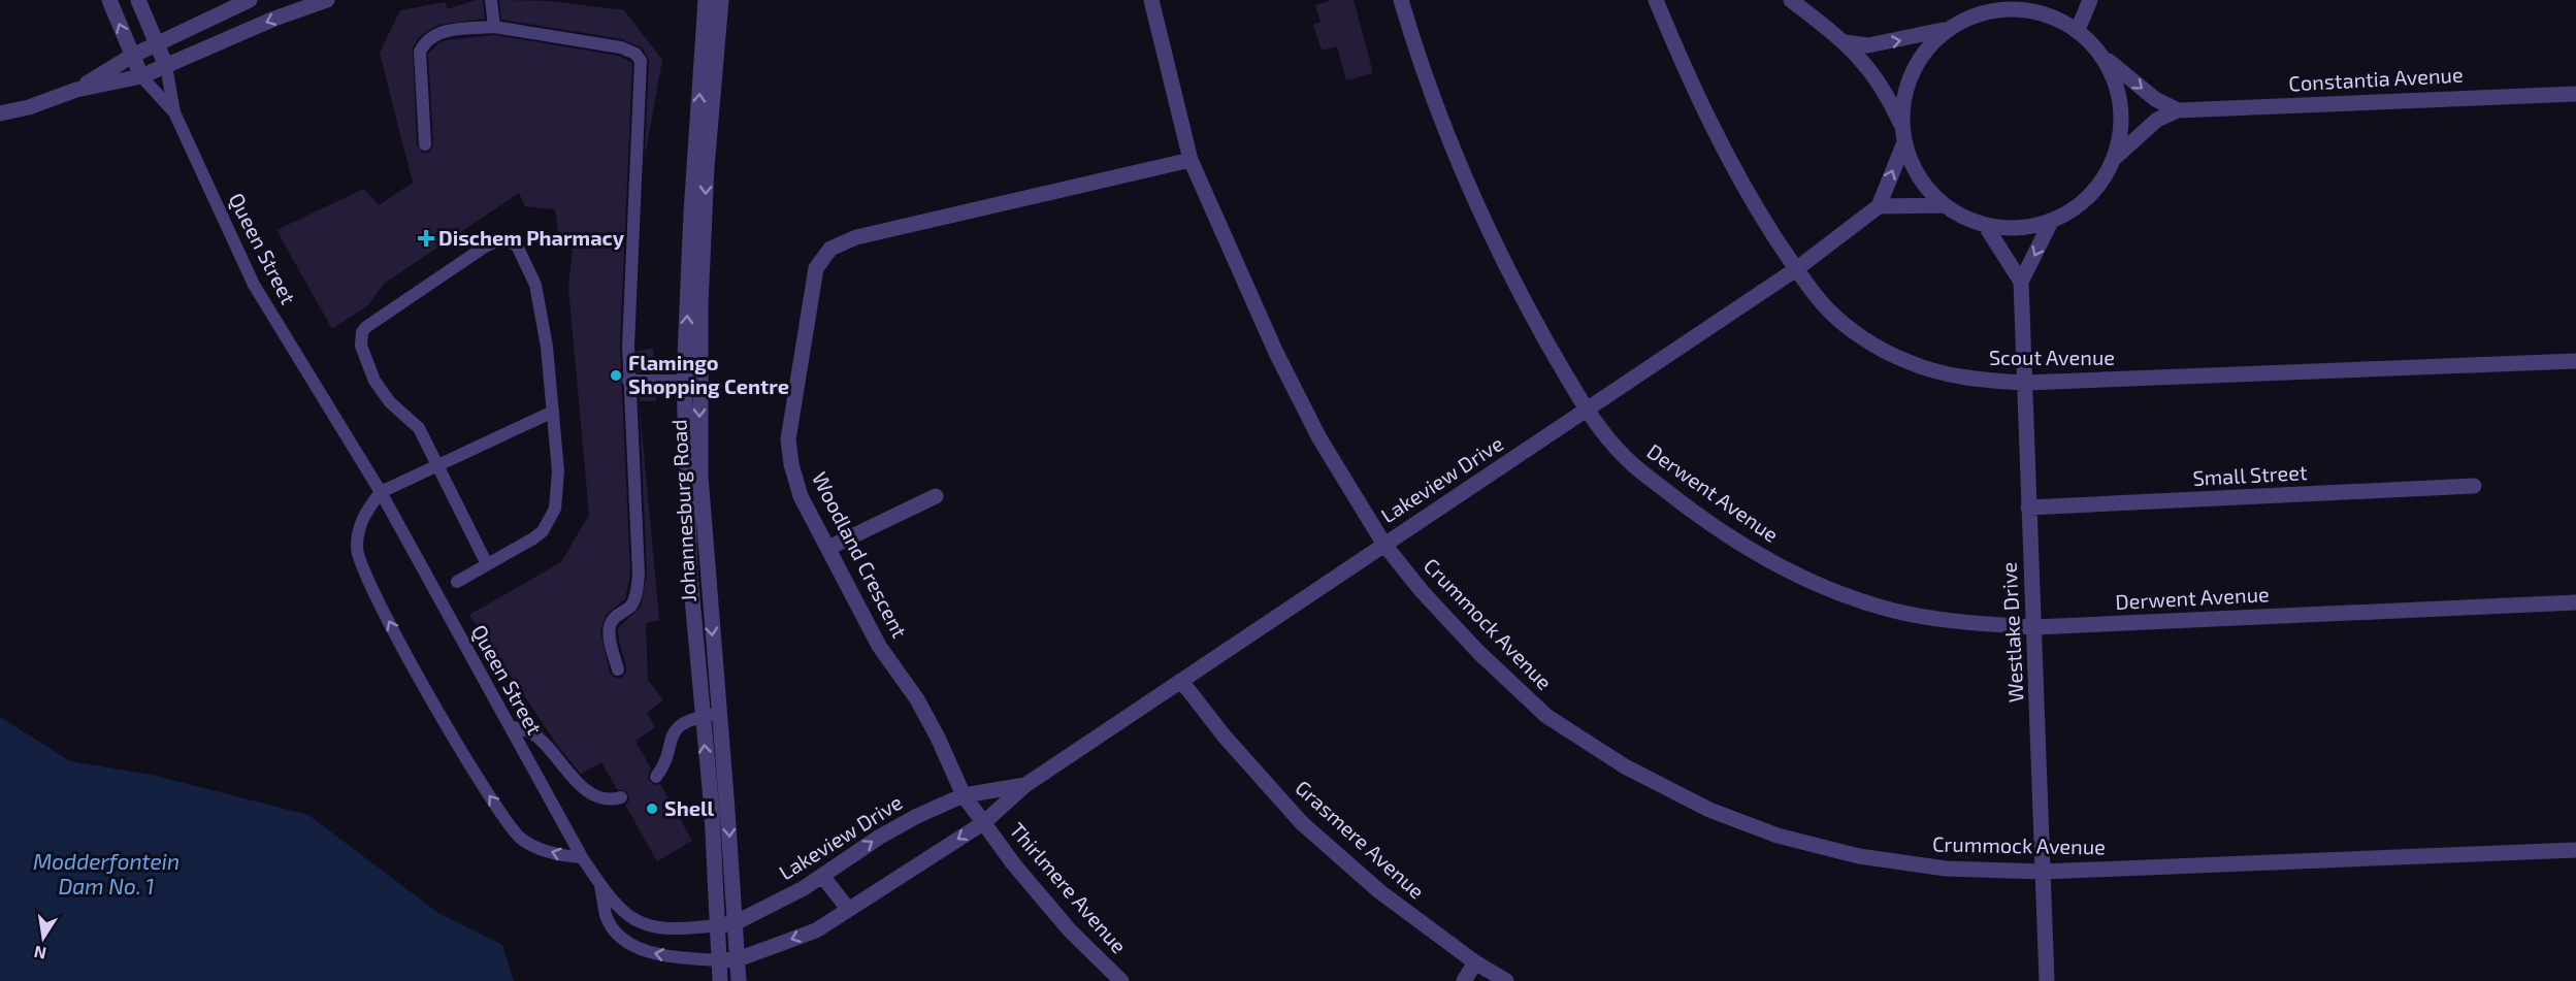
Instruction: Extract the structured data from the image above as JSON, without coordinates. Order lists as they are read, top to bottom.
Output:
{
  "streets": {
    "street": [
      "Constantia Avenue",
      "Scout Avenue",
      "Small Street",
      "Lakeview Drive",
      "Derwent Avenue",
      "Johannesburg Road",
      "Woodland Crescent",
      "Crummock Avenue",
      "Westlake Drive",
      "Grasmere Avenue",
      "Thirlmere Avenue"
    ],
    "lane": ["Queen Street"]
  },
  "crossings": [
    ["Constantia Avenue", "Westlake Drive"],
    ["Queen Street", "Lakeview Drive"],
    ["Queen Street", "Johannesburg Road"],
    ["Scout Avenue", "Lakeview Drive"],
    ["Scout Avenue", "Westlake Drive"],
    ["Small Street", "Westlake Drive"],
    ["Lakeview Drive", "Derwent Avenue"],
    ["Lakeview Drive", "Johannesburg Road"],
    ["Lakeview Drive", "Woodland Crescent"],
    ["Lakeview Drive", "Crummock Avenue"],
    ["Lakeview Drive", "Grasmere Avenue"],
    ["Lakeview Drive", "Thirlmere Avenue"],
    ["Derwent Avenue", "Westlake Drive"],
    ["Woodland Crescent", "Crummock Avenue"],
    ["Woodland Crescent", "Thirlmere Avenue"],
    ["Crummock Avenue", "Westlake Drive"]
  ],
  "water": ["Modderfontein Dam No. 1"],
  "places": {
    "health": ["Dischem Pharmacy"],
    "other": ["Flamingo Shopping Centre", "Shell"]
  },
  "north": "bottom"
}
